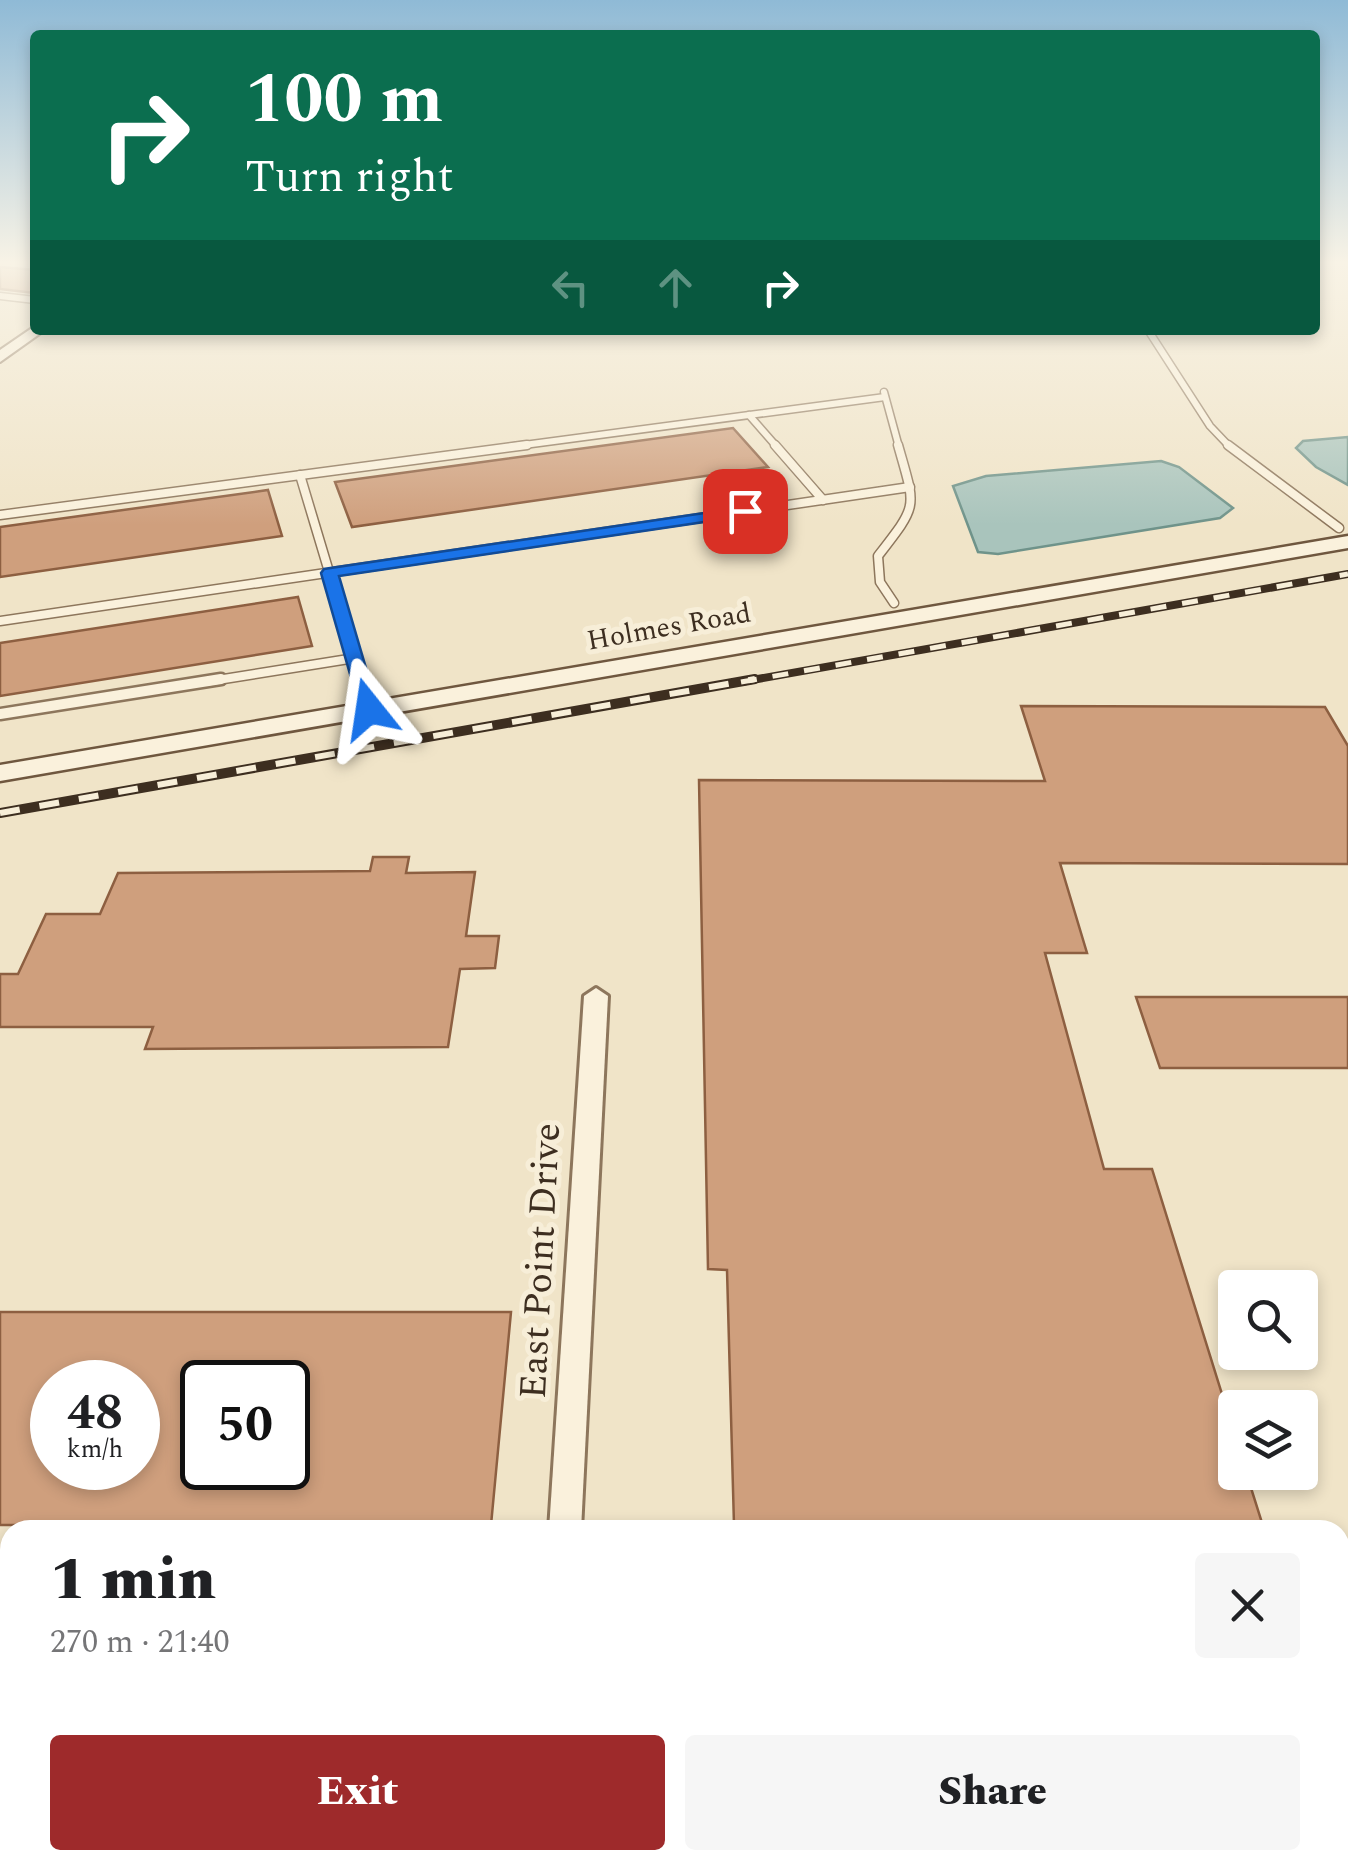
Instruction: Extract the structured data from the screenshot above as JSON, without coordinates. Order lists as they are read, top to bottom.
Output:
{
  "streets": {
    "main road": ["Holmes Road"],
    "street": ["East Point Drive"]
  },
  "page": {
    "turn": ["100 m", "Turn right"],
    "speed": "48 km/h",
    "limit": "50",
    "heading": ["1 min", "270 m · 21:40"],
    "buttons": ["Exit", "Share"]
  }
}
